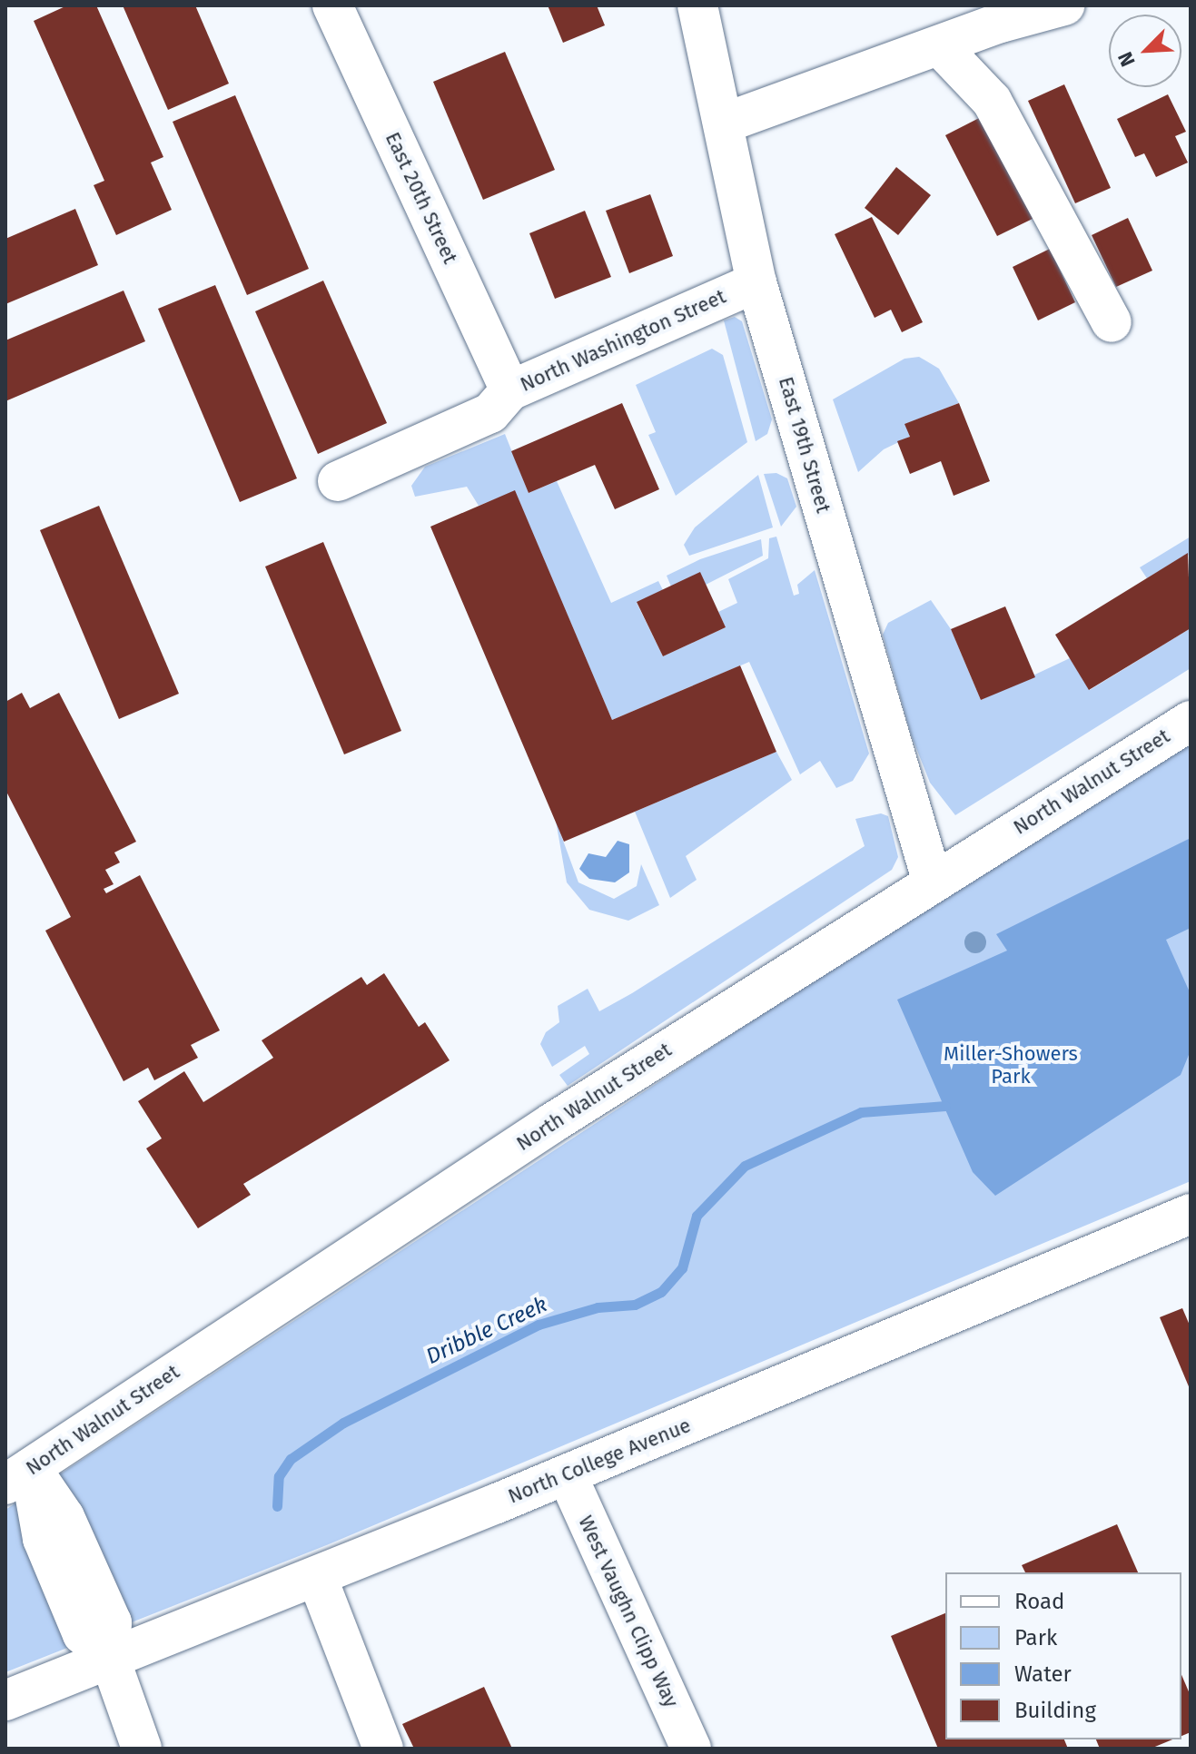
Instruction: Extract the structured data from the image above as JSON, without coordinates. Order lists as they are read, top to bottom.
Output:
{
  "streets": {
    "street": [
      "East 20th Street",
      "North Washington Street",
      "East 19th Street",
      "North Walnut Street",
      "North College Avenue",
      "West Vaughn Clipp Way"
    ]
  },
  "crossings": [
    ["East 20th Street", "North Washington Street"],
    ["North Washington Street", "East 19th Street"],
    ["East 19th Street", "North Walnut Street"],
    ["North College Avenue", "West Vaughn Clipp Way"]
  ],
  "water": ["Dribble Creek"],
  "parks": ["Miller-Showers Park"],
  "legend": [
    "Road",
    "Park",
    "Water",
    "Building"
  ],
  "north": "bottom left"
}
